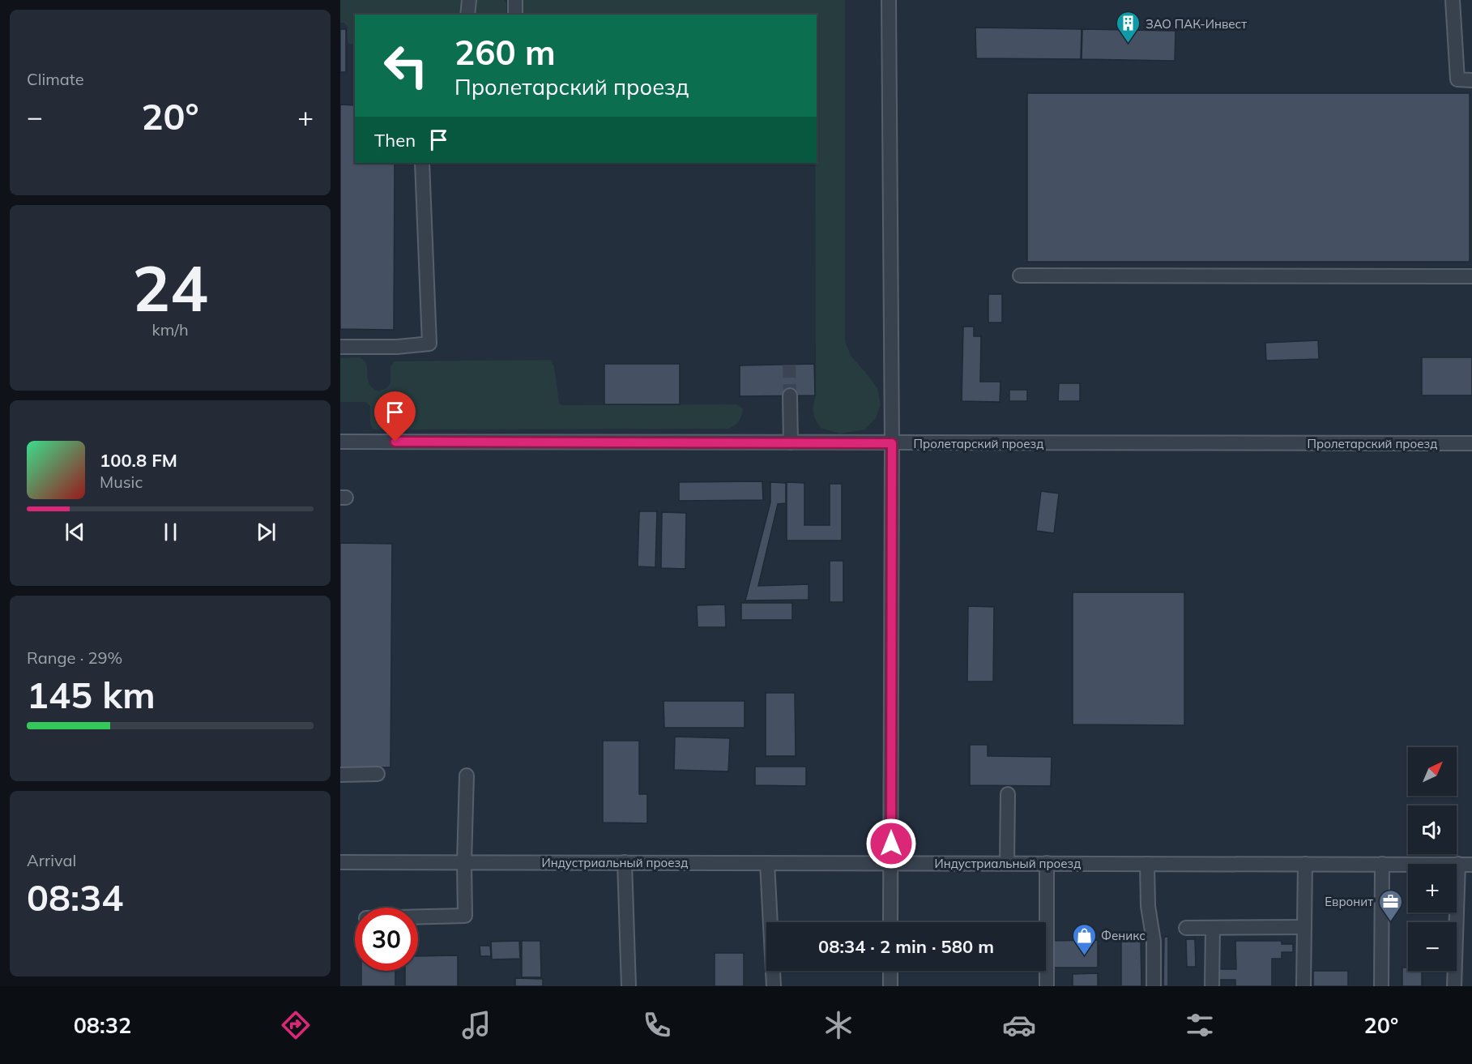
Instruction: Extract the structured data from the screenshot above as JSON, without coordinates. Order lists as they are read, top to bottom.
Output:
{
  "streets": {
    "street": ["Пролетарский проезд", "Индустриальный проезд"]
  },
  "places": {
    "building": ["ЗАО ПАК-Инвест"],
    "office": ["Евронит"],
    "shop": ["Феникс"]
  },
  "north": "top right",
  "page": {
    "tile": [
      "Climate",
      ["24", "km/h"],
      ["Range · 29%", "145 km"],
      ["Arrival", "08:34"]
    ],
    "turn": ["260 m", "Пролетарский проезд"],
    "heat": ["−", "20°", "+"],
    "then": "Then",
    "song": ["100.8 FM", "Music"],
    "map_buttons": ["+", "−"],
    "limit": "30",
    "trip": "08:34 · 2 min · 580 m",
    "tabs": ["08:32", "20°"]
  }
}
